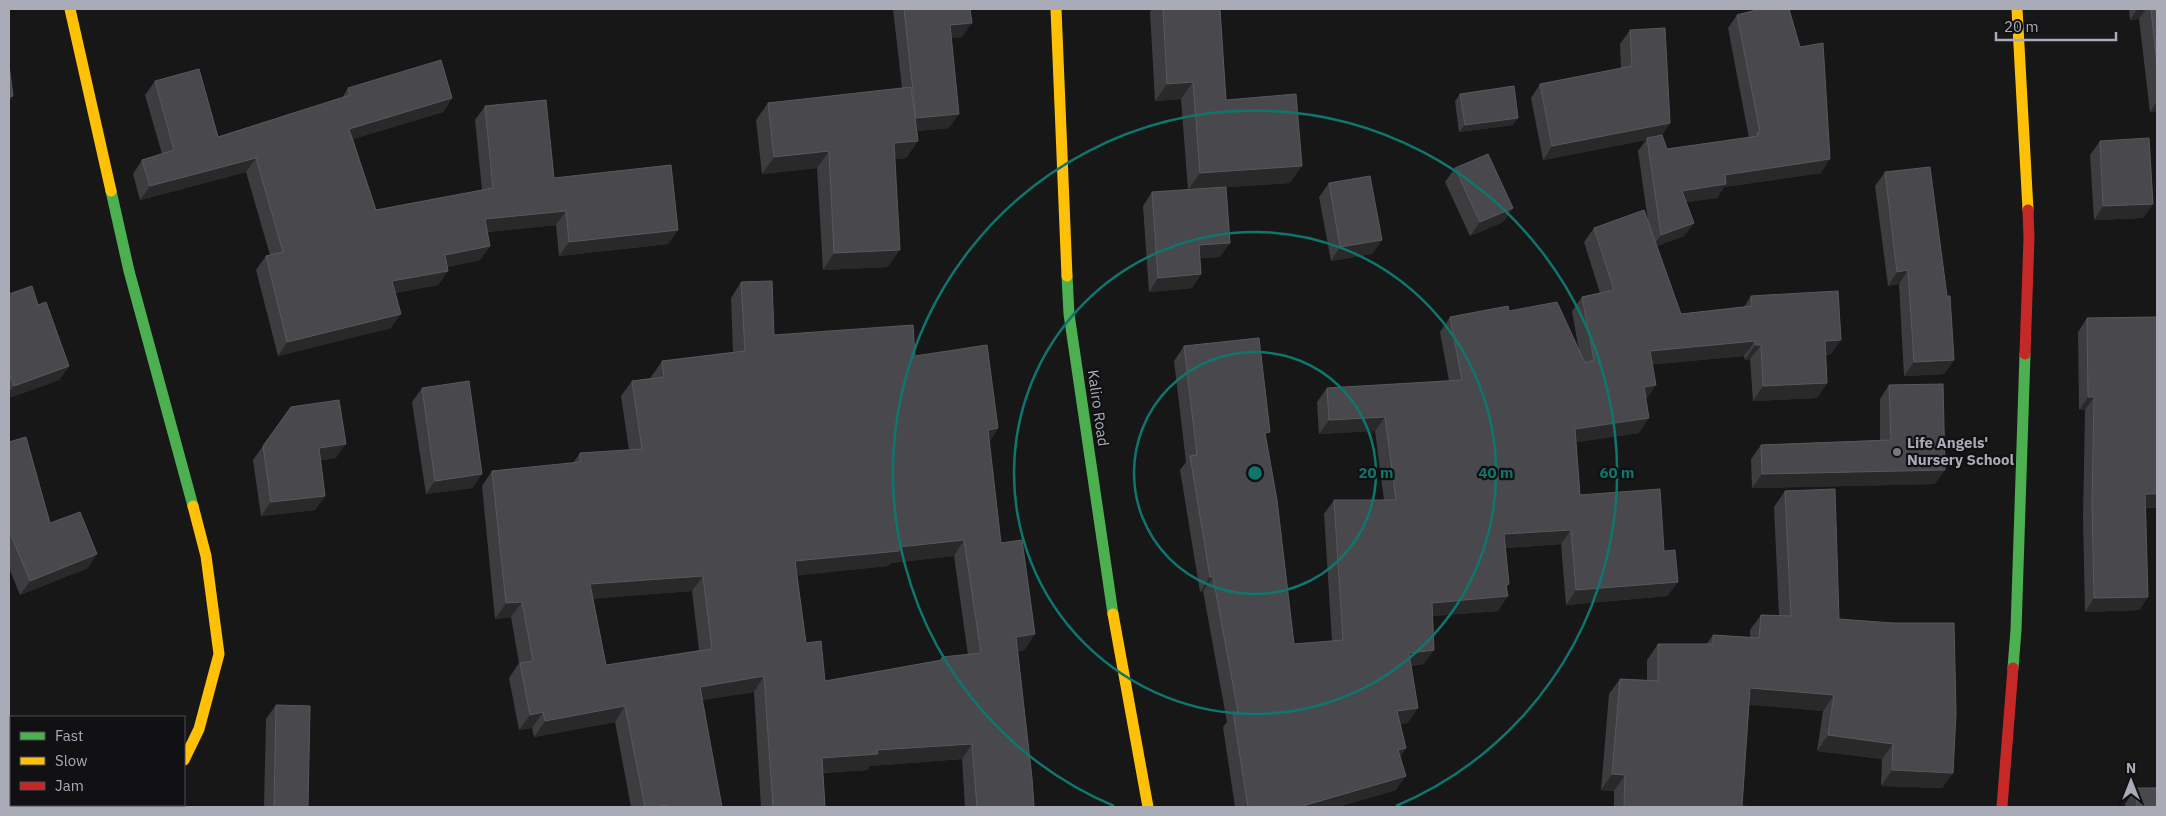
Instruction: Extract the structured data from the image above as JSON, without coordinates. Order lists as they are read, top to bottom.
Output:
{
  "streets": {
    "street": ["Kaliro Road"]
  },
  "places": ["Life Angels' Nursery School"],
  "legend": ["Fast", "Slow", "Jam"],
  "scale_bar": "20 m",
  "north": "top",
  "rings": ["20 m", "40 m", "60 m"]
}
